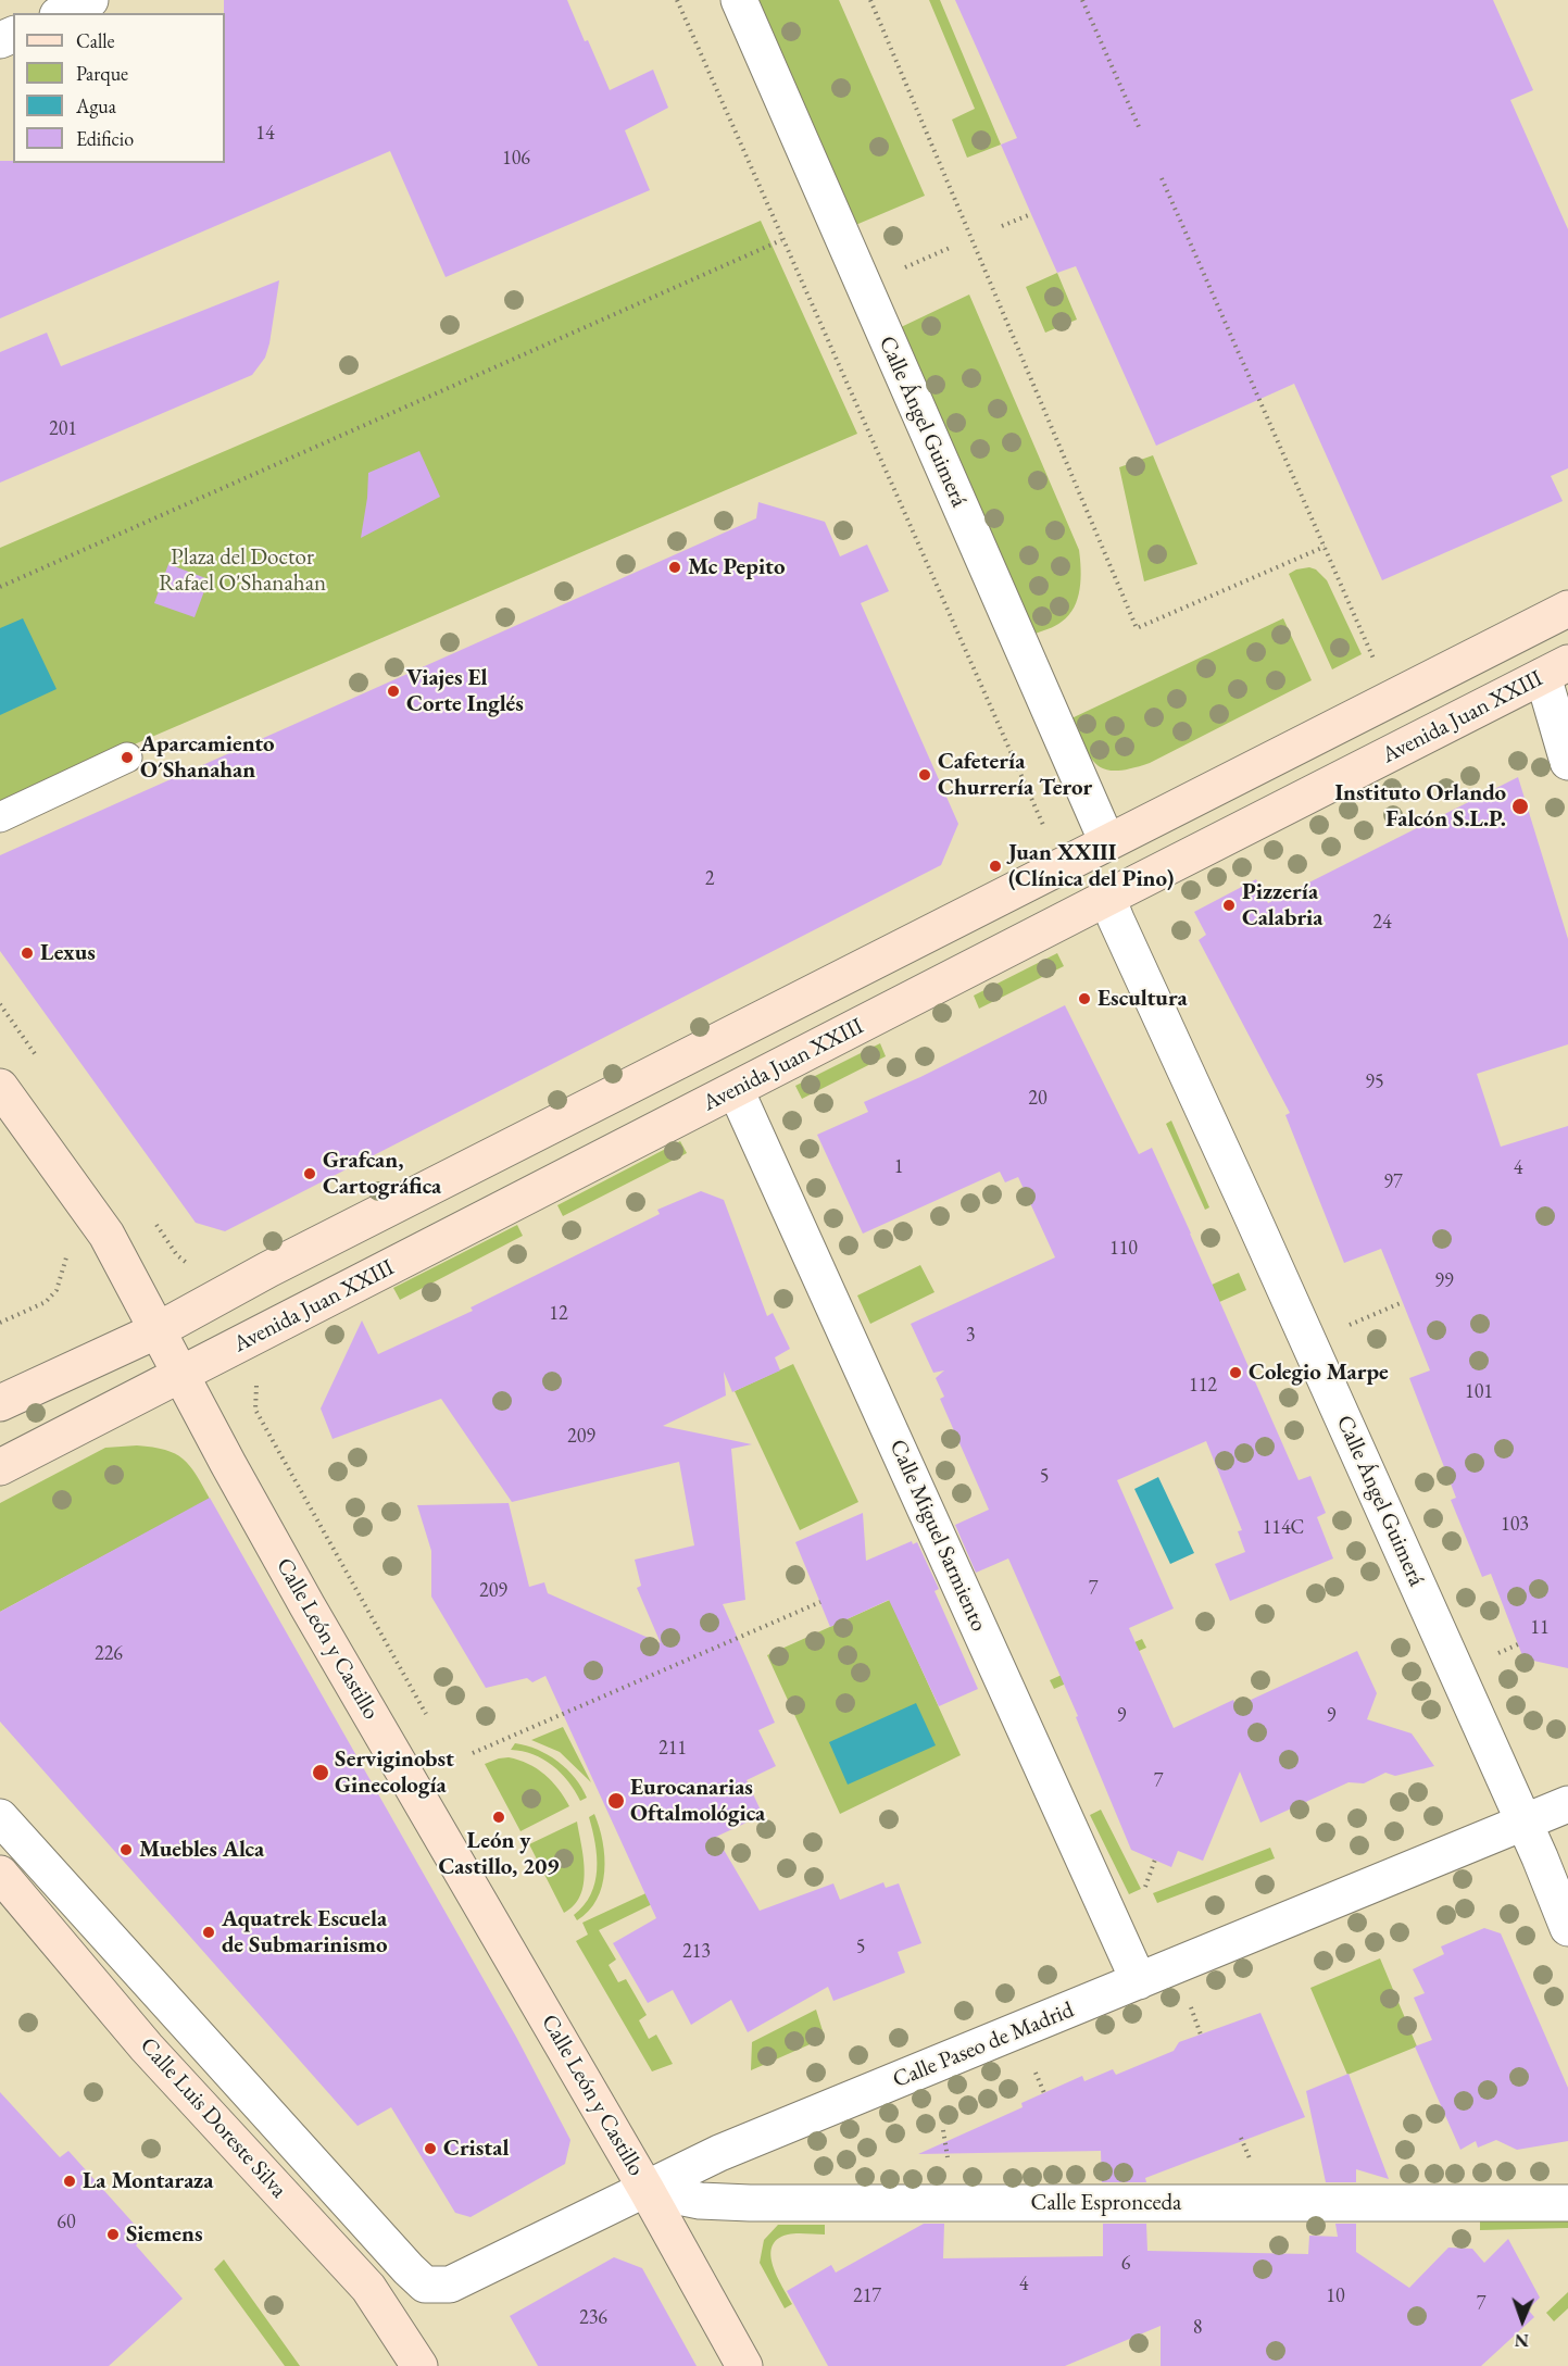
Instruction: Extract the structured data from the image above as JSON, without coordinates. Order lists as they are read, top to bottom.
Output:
{
  "streets": {
    "street": [
      "Calle Ángel Guimerá",
      "Avenida Juan XXIII",
      "Calle Miguel Sarmiento",
      "Calle León y Castillo",
      "Calle Paseo de Madrid",
      "Calle Luis Doreste Silva",
      "Calle Espronceda"
    ]
  },
  "crossings": [
    ["Calle Ángel Guimerá", "Avenida Juan XXIII"],
    ["Calle Ángel Guimerá", "Calle Paseo de Madrid"],
    ["Avenida Juan XXIII", "Calle Miguel Sarmiento"],
    ["Avenida Juan XXIII", "Calle León y Castillo"],
    ["Calle Miguel Sarmiento", "Calle Paseo de Madrid"],
    ["Calle León y Castillo", "Calle Paseo de Madrid"],
    ["Calle León y Castillo", "Calle Espronceda"],
    ["Calle Paseo de Madrid", "Calle Luis Doreste Silva"],
    ["Calle Paseo de Madrid", "Calle Espronceda"]
  ],
  "parks": ["Plaza del Doctor Rafael O'Shanahan"],
  "places": [
    "Mc Pepito",
    "Viajes El Corte Inglés",
    "Aparcamiento O´Shanahan",
    "Cafetería Churrería Teror",
    "Instituto Orlando Falcón S.L.P.",
    "Juan XXIII (Clínica del Pino)",
    "Pizzería Calabria",
    "Lexus",
    "Escultura",
    "Grafcan, Cartográfica",
    "Colegio Marpe",
    "Serviginobst Ginecología",
    "Eurocanarias Oftalmológica",
    "León y Castillo, 209",
    "Muebles Alca",
    "Aquatrek Escuela de Submarinismo",
    "Cristal",
    "La Montaraza",
    "Siemens"
  ],
  "house_numbers": [
    "14",
    "106",
    "201",
    "2",
    "24",
    "95",
    "20",
    "1",
    "4",
    "97",
    "110",
    "99",
    "12",
    "3",
    "112",
    "101",
    "209",
    "5",
    "103",
    "114C",
    "7",
    "209",
    "11",
    "226",
    "9",
    "9",
    "211",
    "7",
    "5",
    "213",
    "60",
    "6",
    "4",
    "217",
    "10",
    "7",
    "236",
    "8"
  ],
  "legend": [
    "Calle",
    "Parque",
    "Agua",
    "Edificio"
  ],
  "north": "bottom"
}
